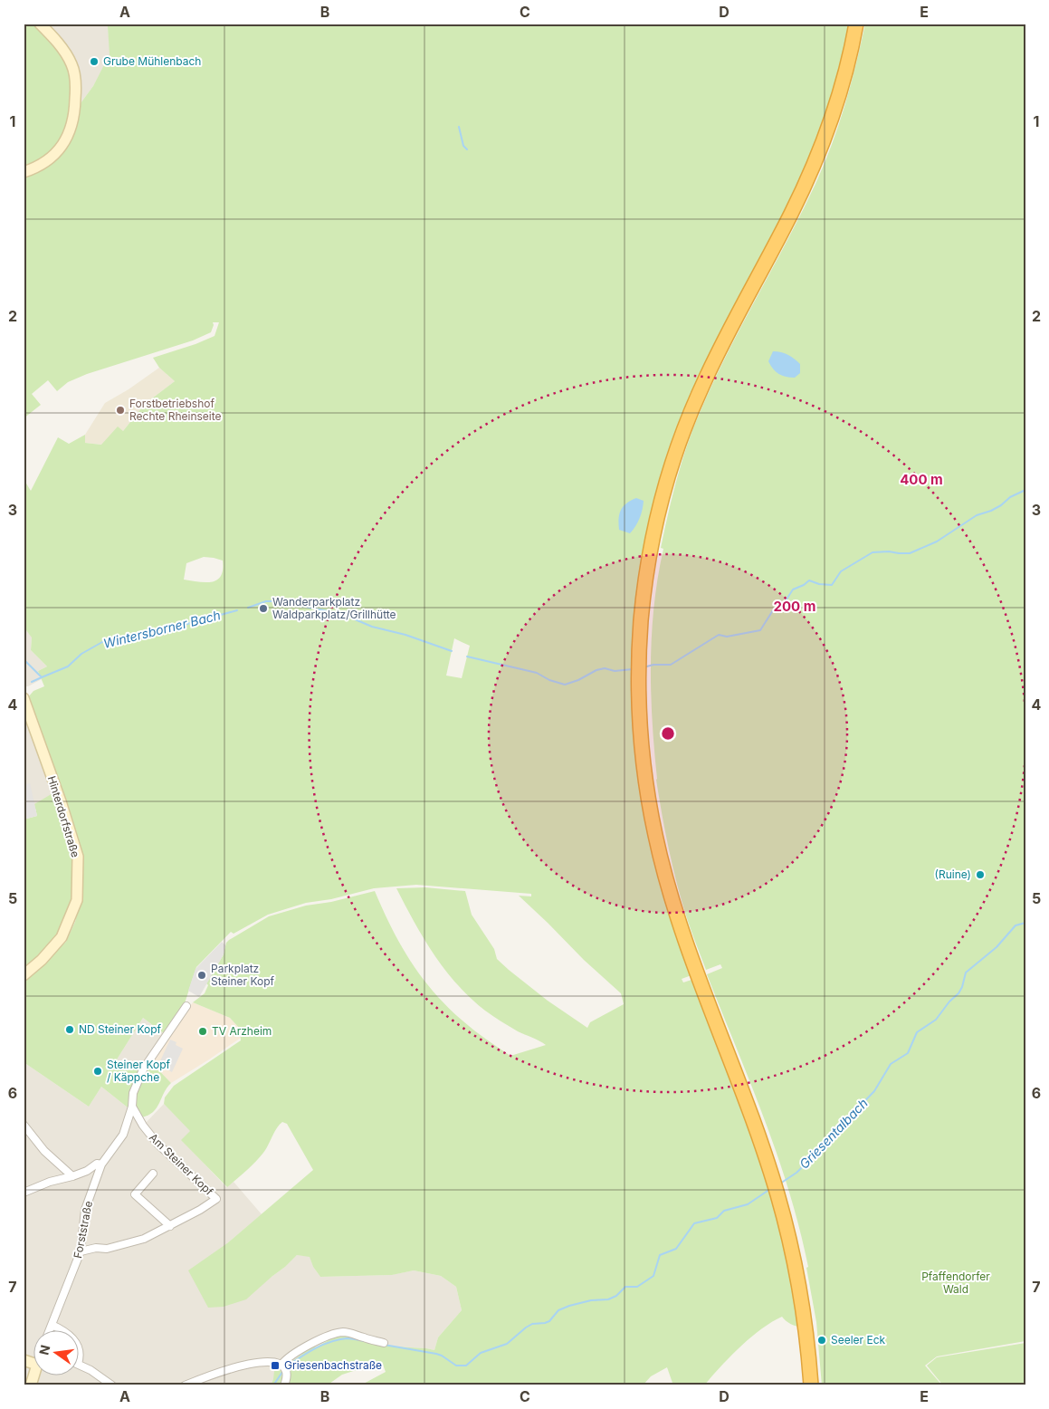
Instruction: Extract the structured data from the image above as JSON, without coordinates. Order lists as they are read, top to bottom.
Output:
{
  "streets": {
    "street": ["Hinterdorfstraße", "Am Steiner Kopf", "Forststraße"]
  },
  "crossings": [
    ["Am Steiner Kopf", "Forststraße"]
  ],
  "water": ["Wintersborner Bach", "Griesentalbach"],
  "parks": ["Pfaffendorfer Wald"],
  "places": {
    "other": [
      "Grube Mühlenbach",
      "Forstbetriebshof Rechte Rheinseite",
      "Wanderparkplatz Waldparkplatz/Grillhütte",
      "(Ruine)",
      "Parkplatz Steiner Kopf",
      "ND Steiner Kopf",
      "TV Arzheim",
      "Steiner Kopf / Käppche",
      "Seeler Eck"
    ],
    "transit": ["Griesenbachstraße"]
  },
  "north": "left",
  "grid": {
    "columns": [
      "A",
      "B",
      "C",
      "D",
      "E"
    ],
    "rows": [
      "1",
      "2",
      "3",
      "4",
      "5",
      "6",
      "7"
    ]
  },
  "rings": ["400 m", "200 m"]
}
